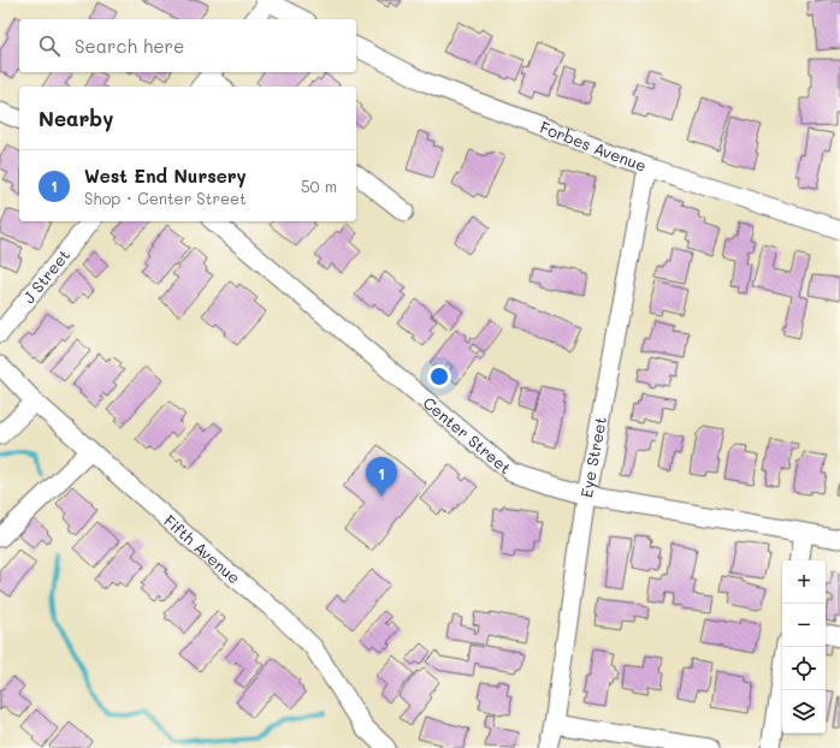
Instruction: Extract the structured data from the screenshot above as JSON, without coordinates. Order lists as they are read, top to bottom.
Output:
{
  "streets": {
    "street": [
      "Forbes Avenue",
      "J Street",
      "Center Street",
      "Eye Street",
      "Fifth Avenue"
    ]
  },
  "crossings": [
    ["Forbes Avenue", "Eye Street"],
    ["Center Street", "Eye Street"]
  ],
  "page": {
    "search": "Search here",
    "heading": "Nearby",
    "list": [
      {
        "mark": "1",
        "name": "West End Nursery",
        "note": "Shop · Center Street",
        "value": "50 m"
      }
    ],
    "pins": "1",
    "map_buttons": ["+", "−"]
  }
}
